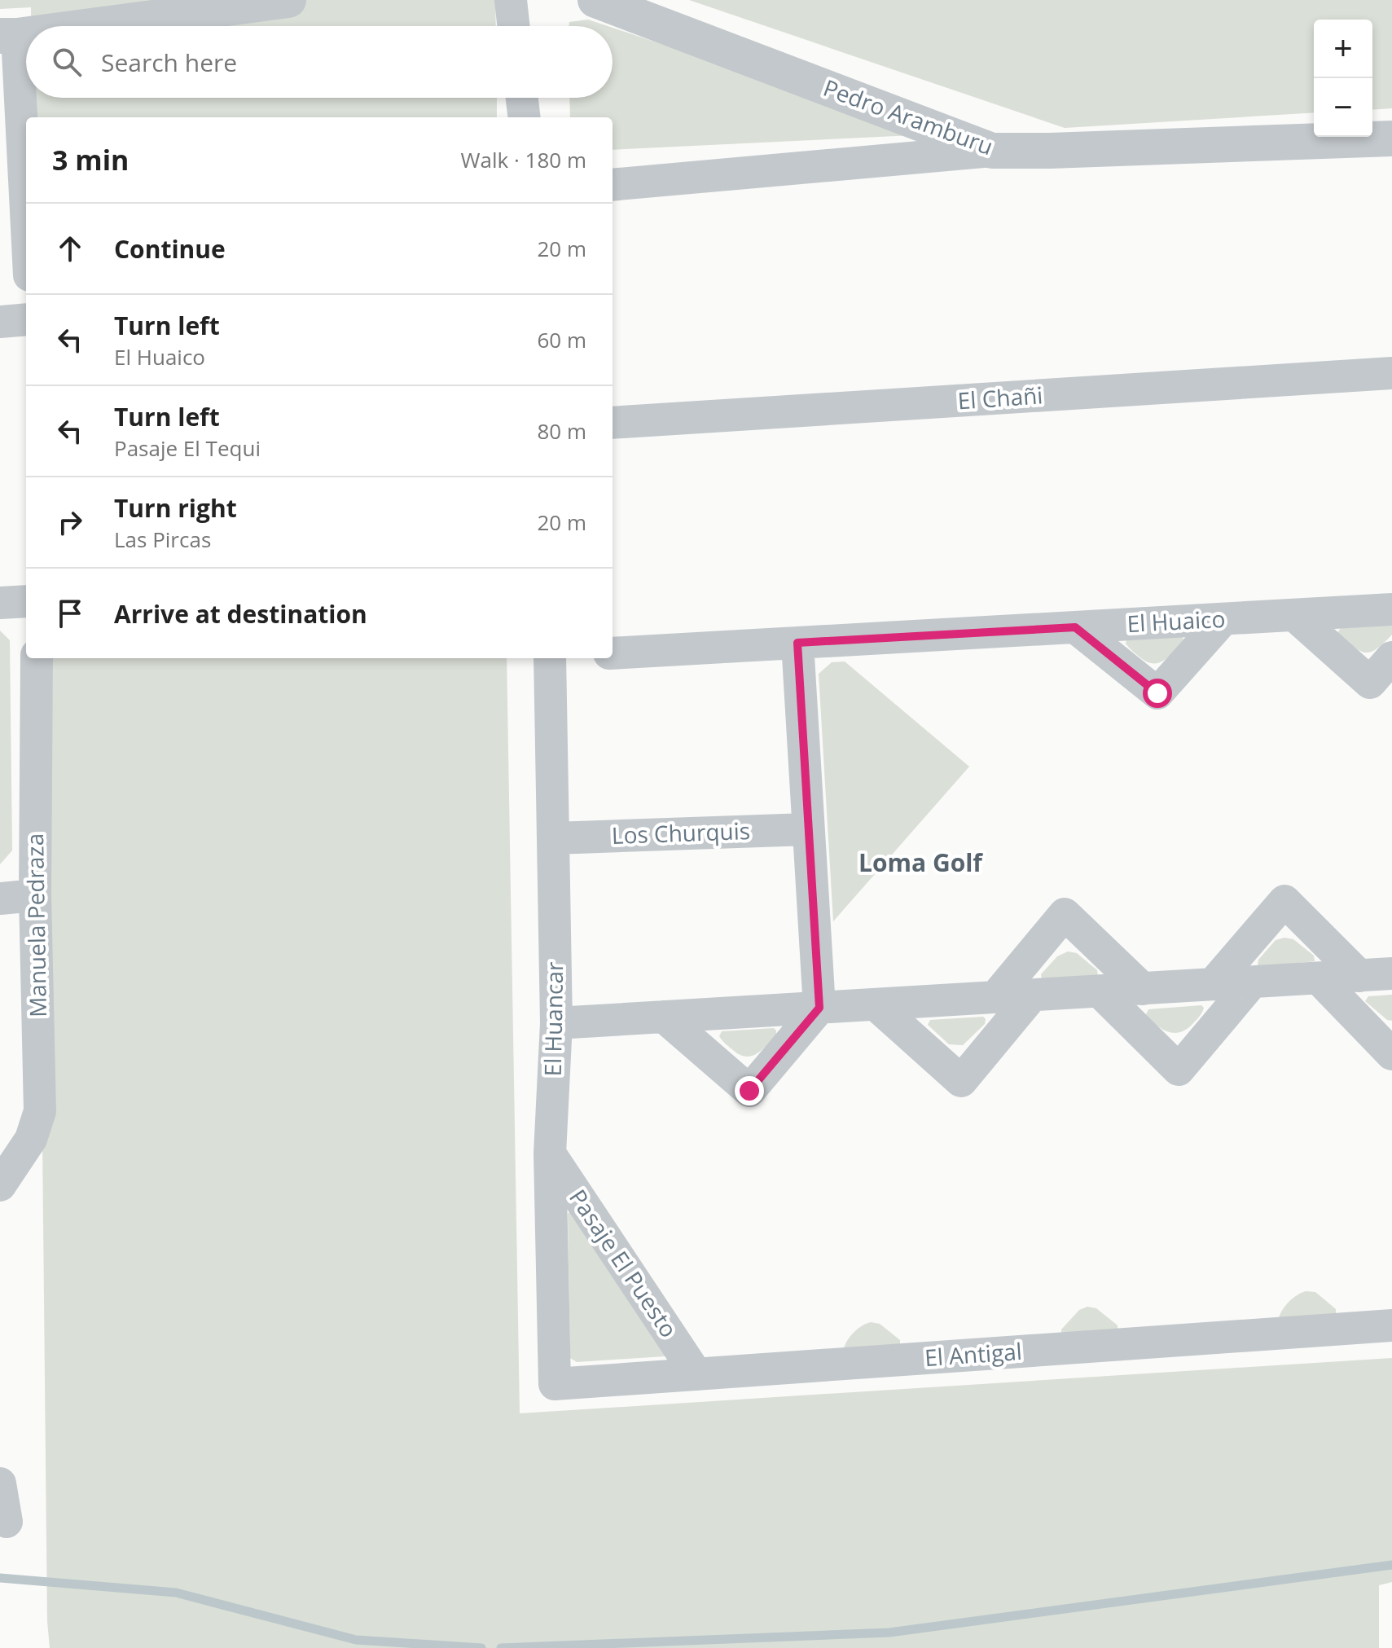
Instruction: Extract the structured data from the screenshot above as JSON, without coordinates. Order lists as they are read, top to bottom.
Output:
{
  "streets": {
    "street": [
      "Pedro Aramburu",
      "El Chañi",
      "El Huaico",
      "Los Churquis",
      "Manuela Pedraza",
      "El Huancar",
      "Pasaje El Puesto",
      "El Antigal"
    ]
  },
  "crossings": [
    ["Los Churquis", "El Huancar"],
    ["El Huancar", "Pasaje El Puesto"],
    ["El Huancar", "El Antigal"],
    ["Pasaje El Puesto", "El Antigal"]
  ],
  "districts": ["Loma Golf"],
  "page": {
    "map_buttons": ["+", "−"],
    "search": "Search here",
    "heading": ["3 min", "Walk · 180 m"],
    "list": [
      ["Continue", "20 m"],
      ["Turn left", "El Huaico", "60 m"],
      ["Turn left", "Pasaje El Tequi", "80 m"],
      ["Turn right", "Las Pircas", "20 m"],
      "Arrive at destination"
    ]
  }
}
